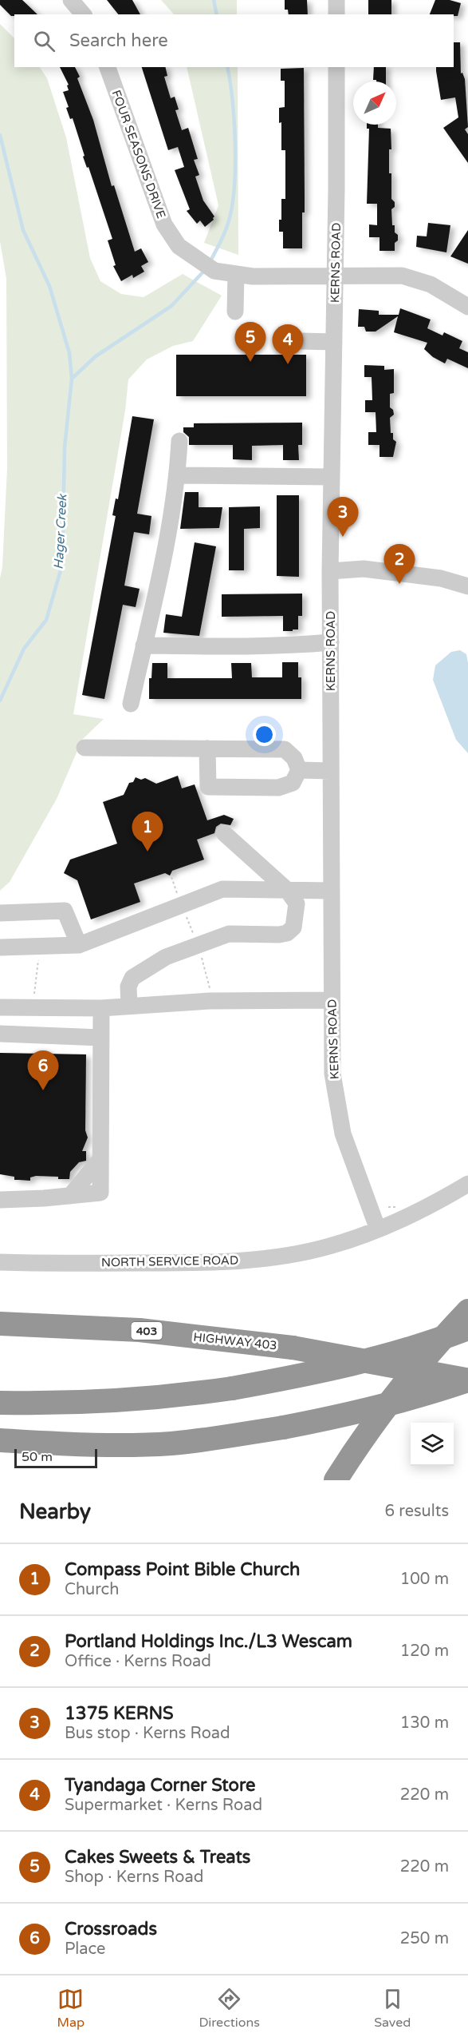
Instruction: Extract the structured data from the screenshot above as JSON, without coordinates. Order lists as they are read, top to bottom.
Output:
{
  "streets": {
    "highway": ["403", "HIGHWAY 403"],
    "street": ["FOUR SEASONS DRIVE", "KERNS ROAD", "NORTH SERVICE ROAD"]
  },
  "crossings": [
    ["FOUR SEASONS DRIVE", "KERNS ROAD"],
    ["KERNS ROAD", "NORTH SERVICE ROAD"]
  ],
  "water": ["Hager Creek"],
  "scale_bar": "50 m",
  "north": "top right",
  "page": {
    "search": "Search here",
    "pins": [
      "5",
      "4",
      "3",
      "2",
      "1",
      "6"
    ],
    "scale": "50 m",
    "heading": ["Nearby", "6 results"],
    "list": [
      {
        "mark": "1",
        "name": "Compass Point Bible Church",
        "note": "Church",
        "value": "100 m"
      },
      {
        "mark": "2",
        "name": "Portland Holdings Inc./L3 Wescam",
        "note": "Office · Kerns Road",
        "value": "120 m"
      },
      {
        "mark": "3",
        "name": "1375 KERNS",
        "note": "Bus stop · Kerns Road",
        "value": "130 m"
      },
      {
        "mark": "4",
        "name": "Tyandaga Corner Store",
        "note": "Supermarket · Kerns Road",
        "value": "220 m"
      },
      {
        "mark": "5",
        "name": "Cakes Sweets & Treats",
        "note": "Shop · Kerns Road",
        "value": "220 m"
      },
      {
        "mark": "6",
        "name": "Crossroads",
        "note": "Place",
        "value": "250 m"
      }
    ],
    "nav": ["Map", "Directions", "Saved"]
  }
}
